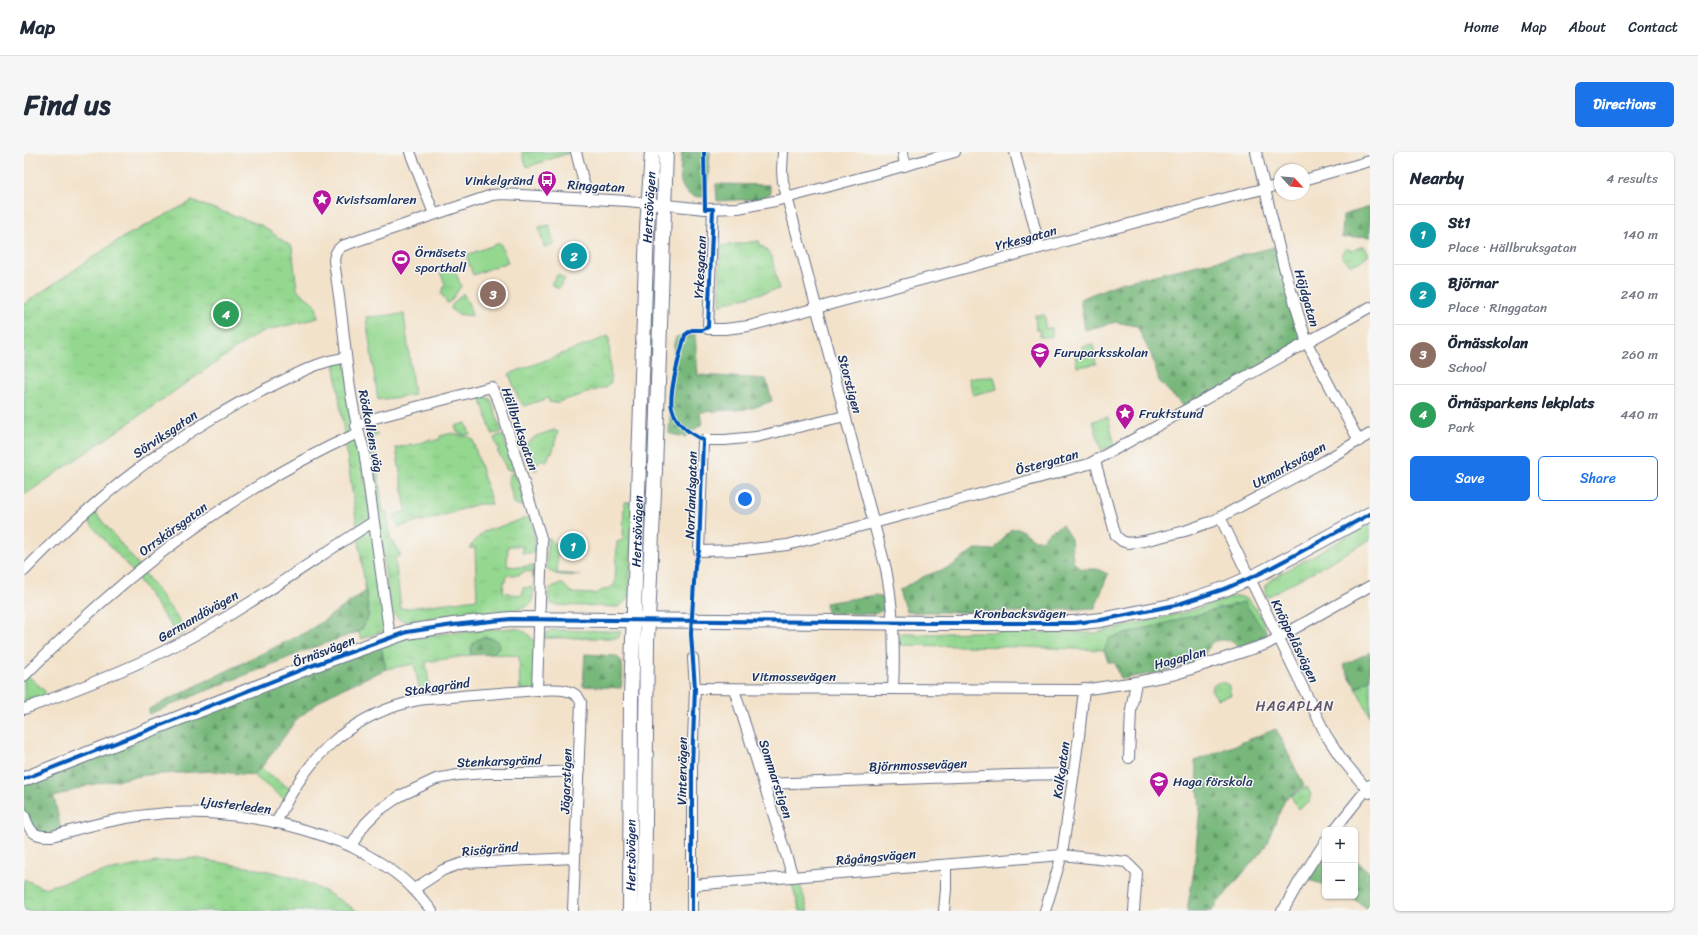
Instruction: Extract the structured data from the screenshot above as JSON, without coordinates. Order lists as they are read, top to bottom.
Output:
{
  "streets": {
    "main road": ["Hertsövägen", "Kronbacksvägen", "Örnäsvägen"],
    "street": [
      "Ringgatan",
      "Yrkesgatan",
      "Höjdgatan",
      "Storstigen",
      "Hällbruksgatan",
      "Rödkallens väg",
      "Sörviksgatan",
      "Östergatan",
      "Utmarksvägen",
      "Norrlandsgatan",
      "Orrskärsgatan",
      "Germandövägen",
      "Knöppelåsvägen",
      "Hagaplan",
      "Vitmossevägen",
      "Stakagränd",
      "Stenkarsgränd",
      "Björnmossevägen",
      "Kolkgatan",
      "Vintervägen",
      "Sommarstigen",
      "Jägarstigen",
      "Ljusterleden",
      "Risögränd",
      "Rågångsvägen"
    ]
  },
  "crossings": [
    ["Ringgatan", "Hertsövägen"],
    ["Ringgatan", "Yrkesgatan"],
    ["Ringgatan", "Storstigen"],
    ["Ringgatan", "Rödkallens väg"],
    ["Hertsövägen", "Kronbacksvägen"],
    ["Hertsövägen", "Örnäsvägen"],
    ["Yrkesgatan", "Höjdgatan"],
    ["Yrkesgatan", "Storstigen"],
    ["Höjdgatan", "Östergatan"],
    ["Höjdgatan", "Utmarksvägen"],
    ["Storstigen", "Östergatan"],
    ["Storstigen", "Norrlandsgatan"],
    ["Storstigen", "Kronbacksvägen"],
    ["Hällbruksgatan", "Rödkallens väg"],
    ["Hällbruksgatan", "Orrskärsgatan"],
    ["Hällbruksgatan", "Örnäsvägen"],
    ["Rödkallens väg", "Sörviksgatan"],
    ["Rödkallens väg", "Orrskärsgatan"],
    ["Rödkallens väg", "Germandövägen"],
    ["Rödkallens väg", "Örnäsvägen"],
    ["Östergatan", "Utmarksvägen"],
    ["Östergatan", "Norrlandsgatan"],
    ["Kronbacksvägen", "Knöppelåsvägen"],
    ["Kronbacksvägen", "Örnäsvägen"],
    ["Knöppelåsvägen", "Hagaplan"],
    ["Hagaplan", "Vitmossevägen"],
    ["Hagaplan", "Kolkgatan"],
    ["Vitmossevägen", "Kolkgatan"],
    ["Vitmossevägen", "Vintervägen"],
    ["Vitmossevägen", "Sommarstigen"],
    ["Stakagränd", "Jägarstigen"],
    ["Stakagränd", "Ljusterleden"],
    ["Stenkarsgränd", "Jägarstigen"],
    ["Stenkarsgränd", "Ljusterleden"],
    ["Björnmossevägen", "Kolkgatan"],
    ["Björnmossevägen", "Sommarstigen"],
    ["Kolkgatan", "Rågångsvägen"],
    ["Vintervägen", "Rågångsvägen"],
    ["Sommarstigen", "Rågångsvägen"],
    ["Jägarstigen", "Risögränd"],
    ["Ljusterleden", "Risögränd"]
  ],
  "districts": ["HAGAPLAN"],
  "places": {
    "bus stop": ["Vinkelgränd"],
    "place": ["Kvistsamlaren", "Fruktstund"],
    "sports": ["Örnäsets sporthall"],
    "school or university": ["Furuparksskolan", "Haga förskola"]
  },
  "north": "bottom right",
  "page": {
    "header": "Map",
    "nav": [
      "Home",
      "Map",
      "About",
      "Contact"
    ],
    "title": "Find us",
    "buttons": [
      "Directions",
      ["Save", "Share"]
    ],
    "heading": ["Nearby", "4 results"],
    "list": [
      {
        "mark": "1",
        "name": "St1",
        "note": "Place · Hällbruksgatan",
        "value": "140 m"
      },
      {
        "mark": "2",
        "name": "Björnar",
        "note": "Place · Ringgatan",
        "value": "240 m"
      },
      {
        "mark": "3",
        "name": "Örnässkolan",
        "note": "School",
        "value": "260 m"
      },
      {
        "mark": "4",
        "name": "Örnäsparkens lekplats",
        "note": "Park",
        "value": "440 m"
      }
    ],
    "pins": [
      "2",
      "3",
      "4",
      "1"
    ],
    "map_buttons": ["+", "−"]
  }
}
